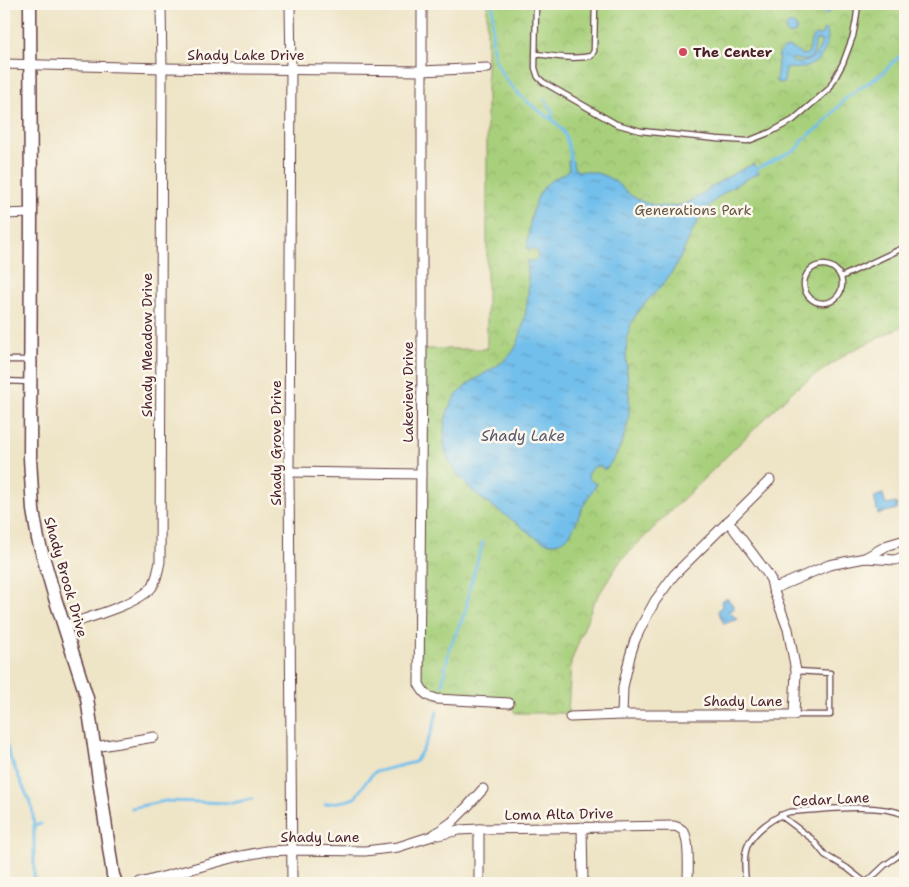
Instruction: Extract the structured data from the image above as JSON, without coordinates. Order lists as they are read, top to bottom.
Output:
{
  "streets": {
    "street": [
      "Shady Lake Drive",
      "Shady Meadow Drive",
      "Lakeview Drive",
      "Shady Grove Drive",
      "Shady Brook Drive",
      "Shady Lane",
      "Loma Alta Drive"
    ],
    "lane": ["Cedar Lane"]
  },
  "crossings": [
    ["Shady Lake Drive", "Shady Meadow Drive"],
    ["Shady Lake Drive", "Lakeview Drive"],
    ["Shady Lake Drive", "Shady Grove Drive"],
    ["Shady Lake Drive", "Shady Brook Drive"],
    ["Shady Meadow Drive", "Shady Brook Drive"],
    ["Shady Grove Drive", "Shady Lane"],
    ["Shady Lane", "Loma Alta Drive"]
  ],
  "water": ["Shady Lake"],
  "parks": ["Generations Park"],
  "places": ["The Center"]
}
